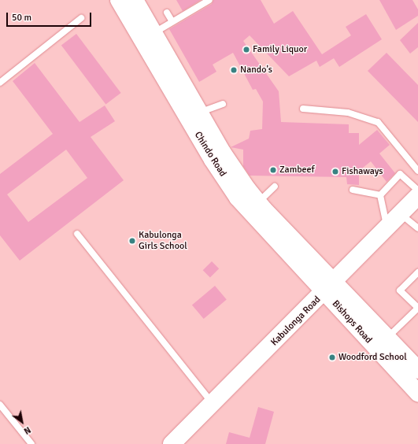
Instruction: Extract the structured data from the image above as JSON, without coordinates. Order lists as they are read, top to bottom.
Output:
{
  "streets": {
    "main road": ["Chindo Road", "Kabulonga Road", "Bishops Road"]
  },
  "crossings": [
    ["Chindo Road", "Kabulonga Road"],
    ["Chindo Road", "Bishops Road"],
    ["Kabulonga Road", "Bishops Road"]
  ],
  "places": [
    "Family Liquor",
    "Nando's",
    "Zambeef",
    "Fishaways",
    "Kabulonga Girls School",
    "Woodford School"
  ],
  "scale_bar": "50 m",
  "north": "bottom right"
}
